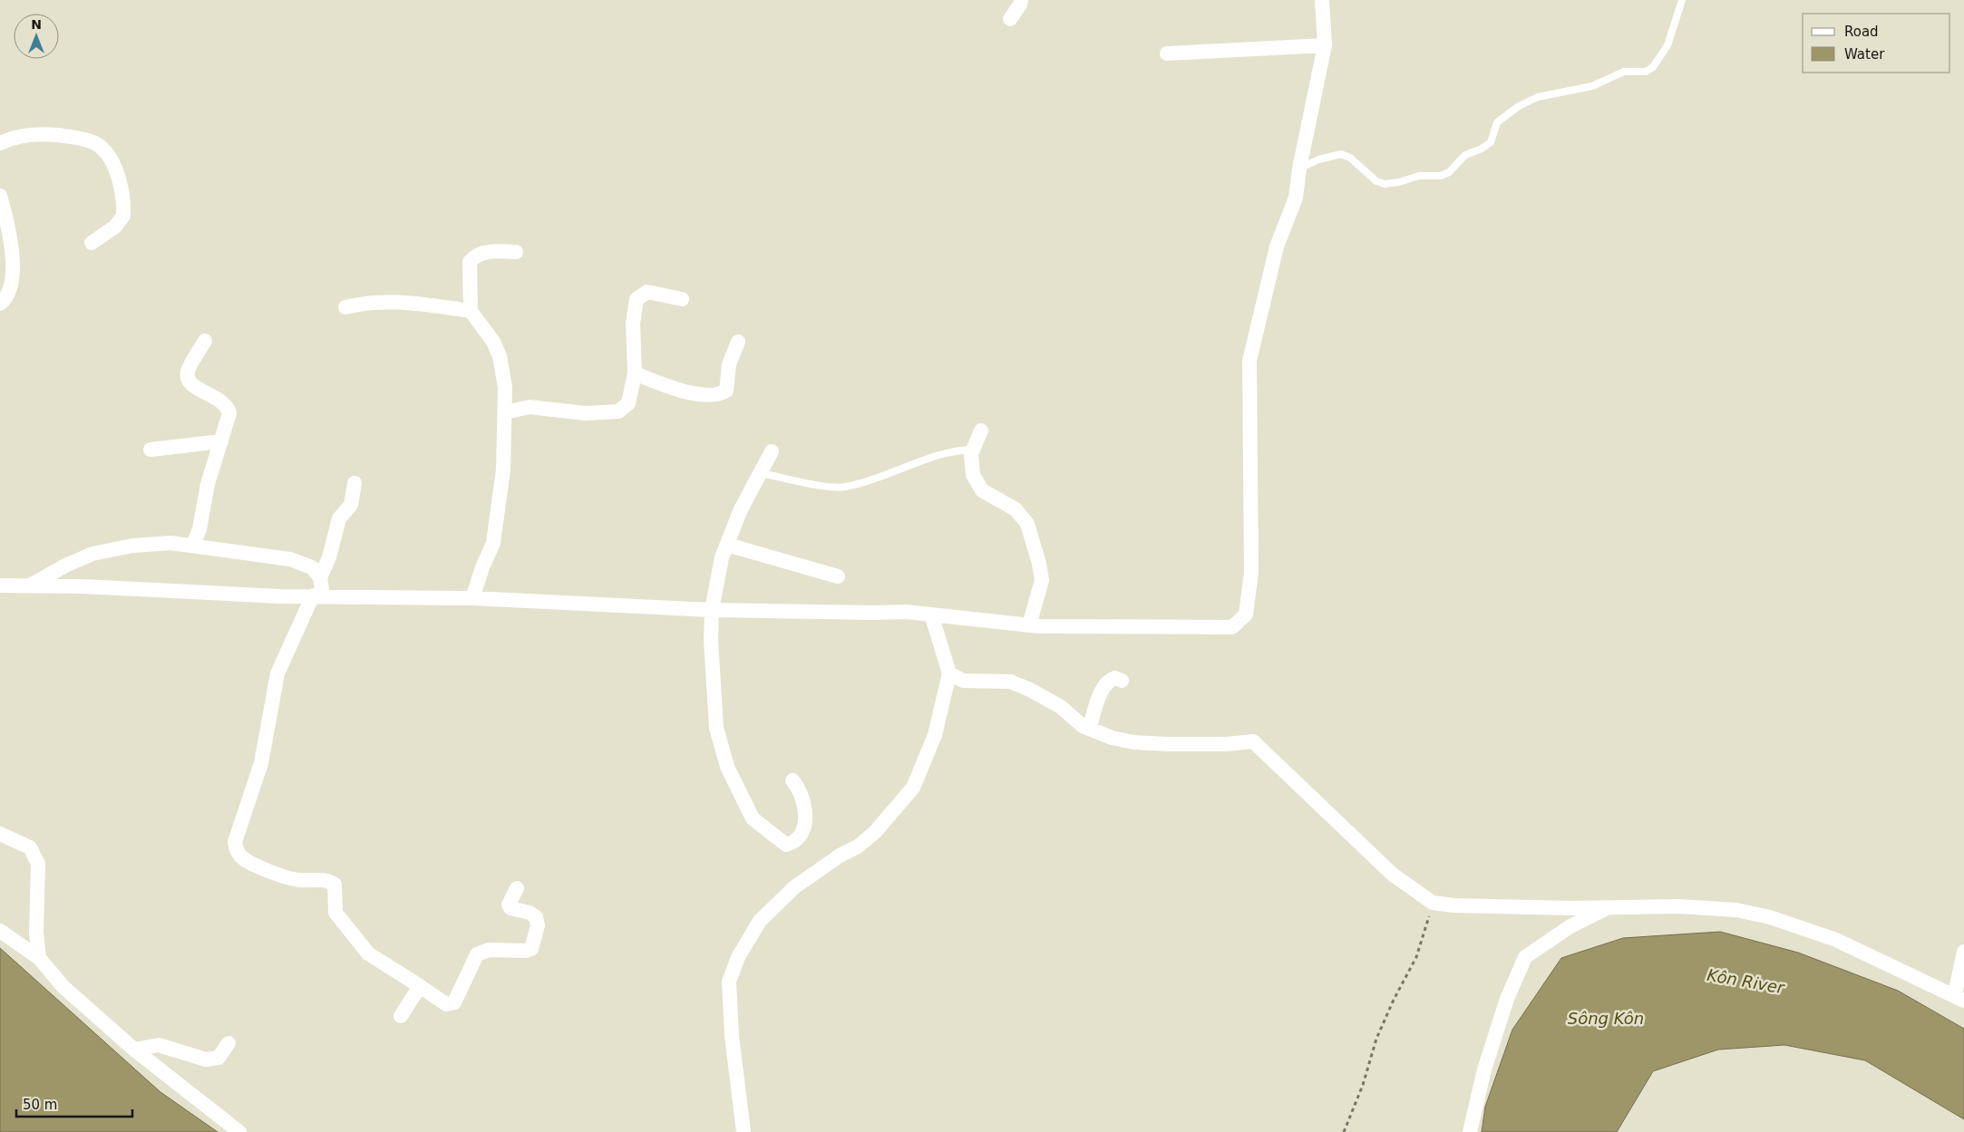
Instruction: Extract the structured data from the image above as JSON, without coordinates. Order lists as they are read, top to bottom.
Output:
{
  "water": ["Kôn River", "Sông Kôn"],
  "legend": ["Road", "Water"],
  "scale_bar": "50 m",
  "north": "top"
}
